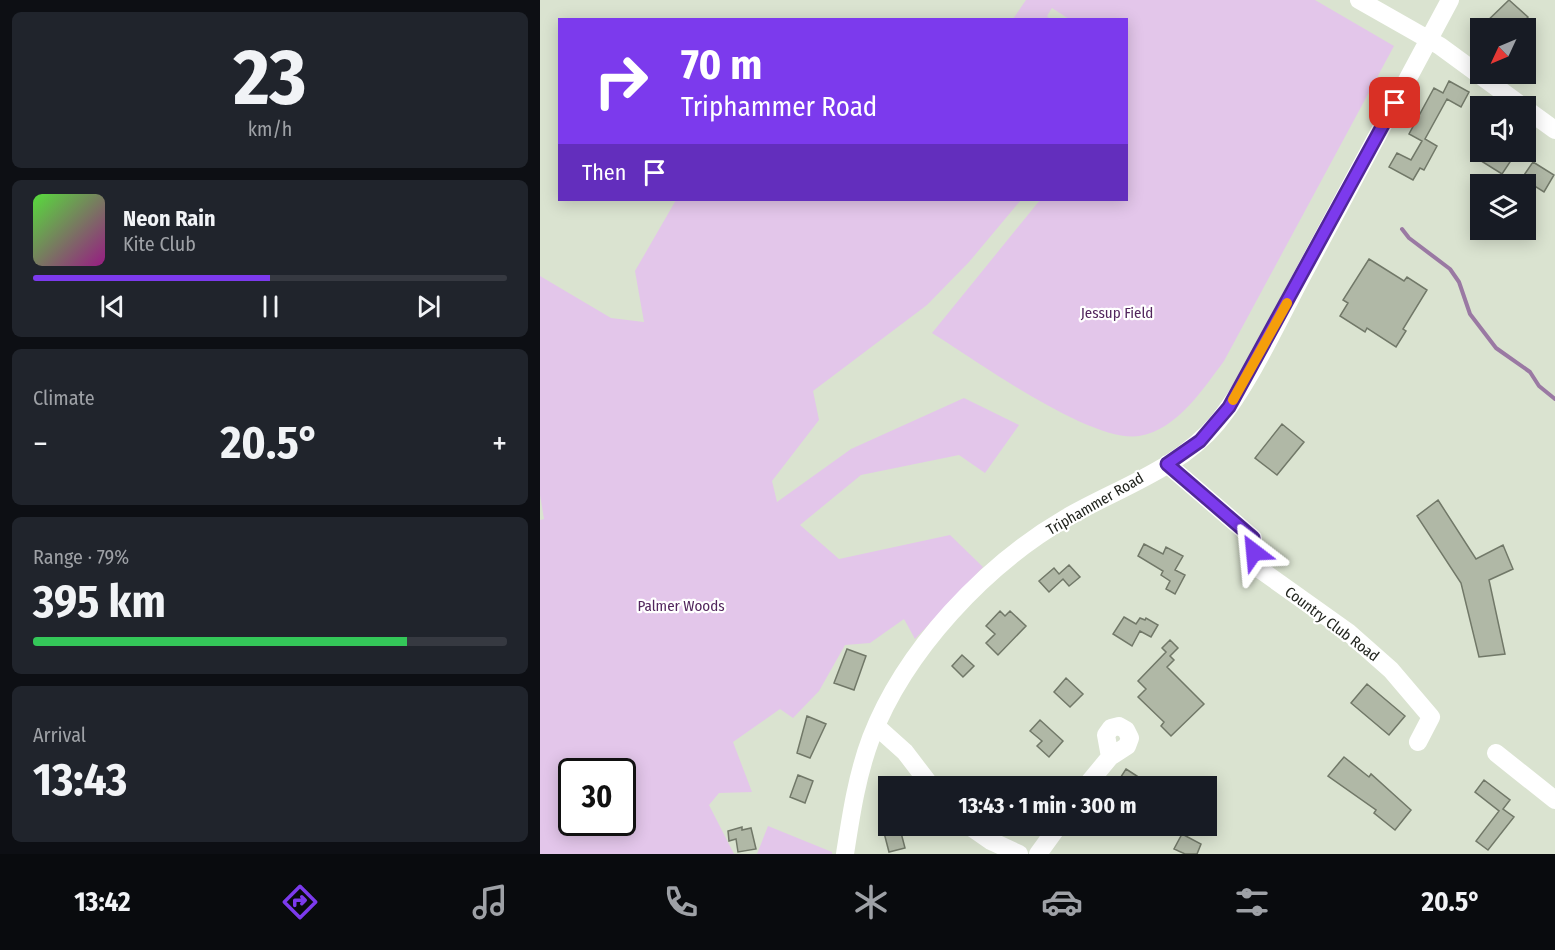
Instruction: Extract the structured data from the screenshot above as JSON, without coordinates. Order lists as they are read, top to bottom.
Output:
{
  "streets": {
    "street": ["Triphammer Road", "Country Club Road"]
  },
  "crossings": [
    ["Triphammer Road", "Country Club Road"]
  ],
  "parks": ["Jessup Field", "Palmer Woods"],
  "north": "bottom left",
  "page": {
    "tile": [
      ["23", "km/h"],
      "Climate",
      ["Range · 79%", "395 km"],
      ["Arrival", "13:43"]
    ],
    "turn": ["70 m", "Triphammer Road"],
    "then": "Then",
    "song": ["Neon Rain", "Kite Club"],
    "heat": ["−", "20.5°", "+"],
    "limit": "30",
    "trip": "13:43 · 1 min · 300 m",
    "tabs": ["13:42", "20.5°"]
  }
}
